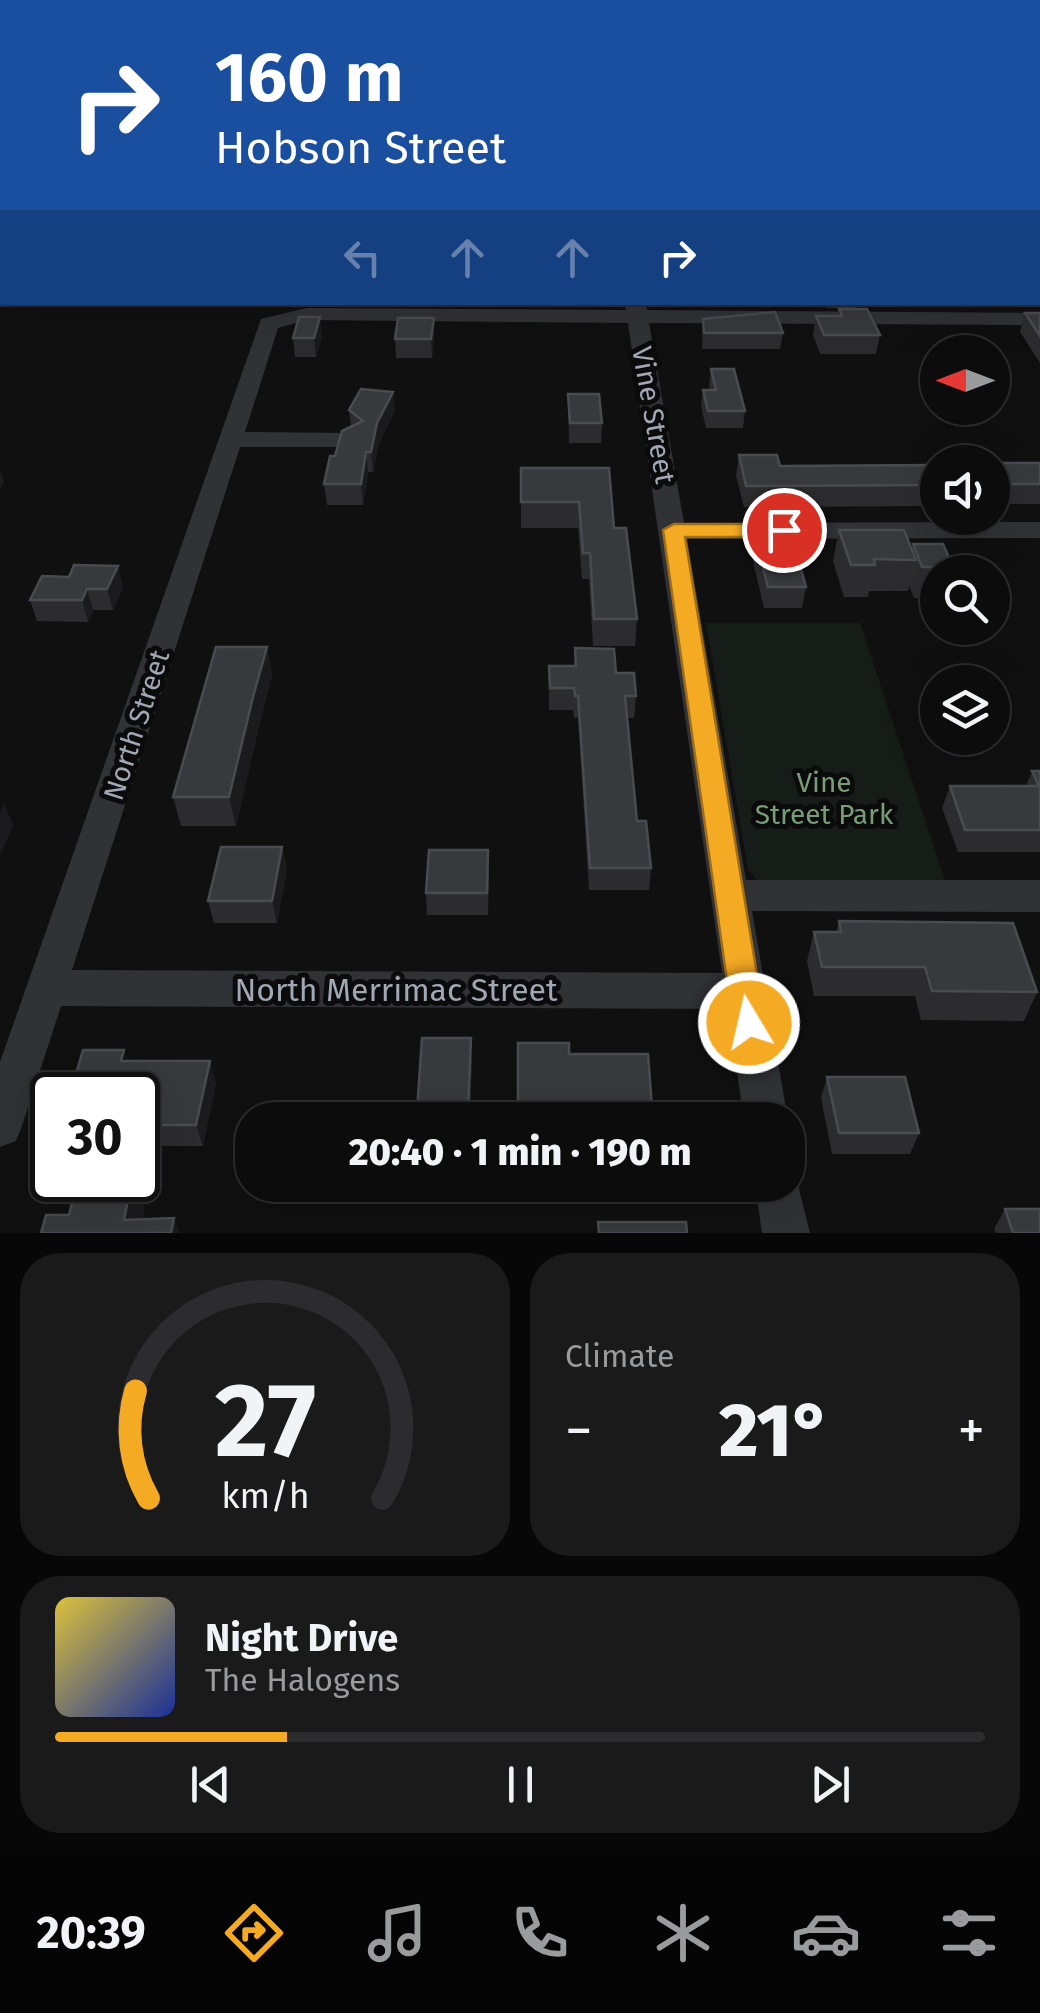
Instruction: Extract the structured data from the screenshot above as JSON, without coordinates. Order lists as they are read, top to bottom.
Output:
{
  "streets": {
    "street": ["Vine Street", "North Street", "North Merrimac Street"]
  },
  "crossings": [
    ["Vine Street", "North Street"],
    ["Vine Street", "North Merrimac Street"],
    ["North Street", "North Merrimac Street"]
  ],
  "parks": ["Vine Street Park"],
  "north": "left",
  "page": {
    "turn": ["160 m", "Hobson Street"],
    "limit": "30",
    "trip": "20:40 · 1 min · 190 m",
    "tile": "Climate",
    "heat": ["−", "21°", "+"],
    "song": ["Night Drive", "The Halogens"],
    "tabs": "20:39",
    "gauge": ["27", "km/h"]
  }
}
